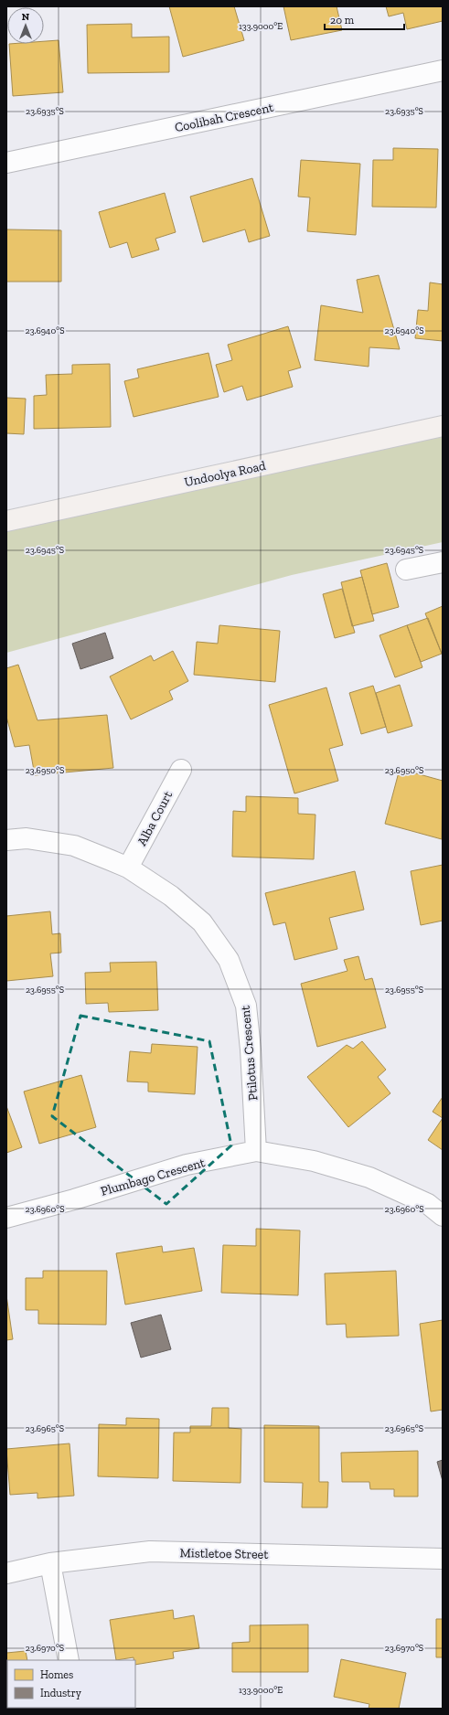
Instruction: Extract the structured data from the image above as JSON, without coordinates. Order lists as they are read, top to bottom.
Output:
{
  "streets": {
    "main road": ["Undoolya Road"],
    "street": [
      "Coolibah Crescent",
      "Alba Court",
      "Ptilotus Crescent",
      "Plumbago Crescent",
      "Mistletoe Street"
    ]
  },
  "crossings": [
    ["Alba Court", "Ptilotus Crescent"],
    ["Ptilotus Crescent", "Plumbago Crescent"]
  ],
  "legend": ["Homes", "Industry"],
  "scale_bar": "20 m",
  "north": "top",
  "coordinates": [
    "133.9000°E",
    "23.6935°S",
    "23.6940°S",
    "23.6945°S",
    "23.6950°S",
    "23.6955°S",
    "23.6960°S",
    "23.6965°S",
    "23.6970°S"
  ]
}
